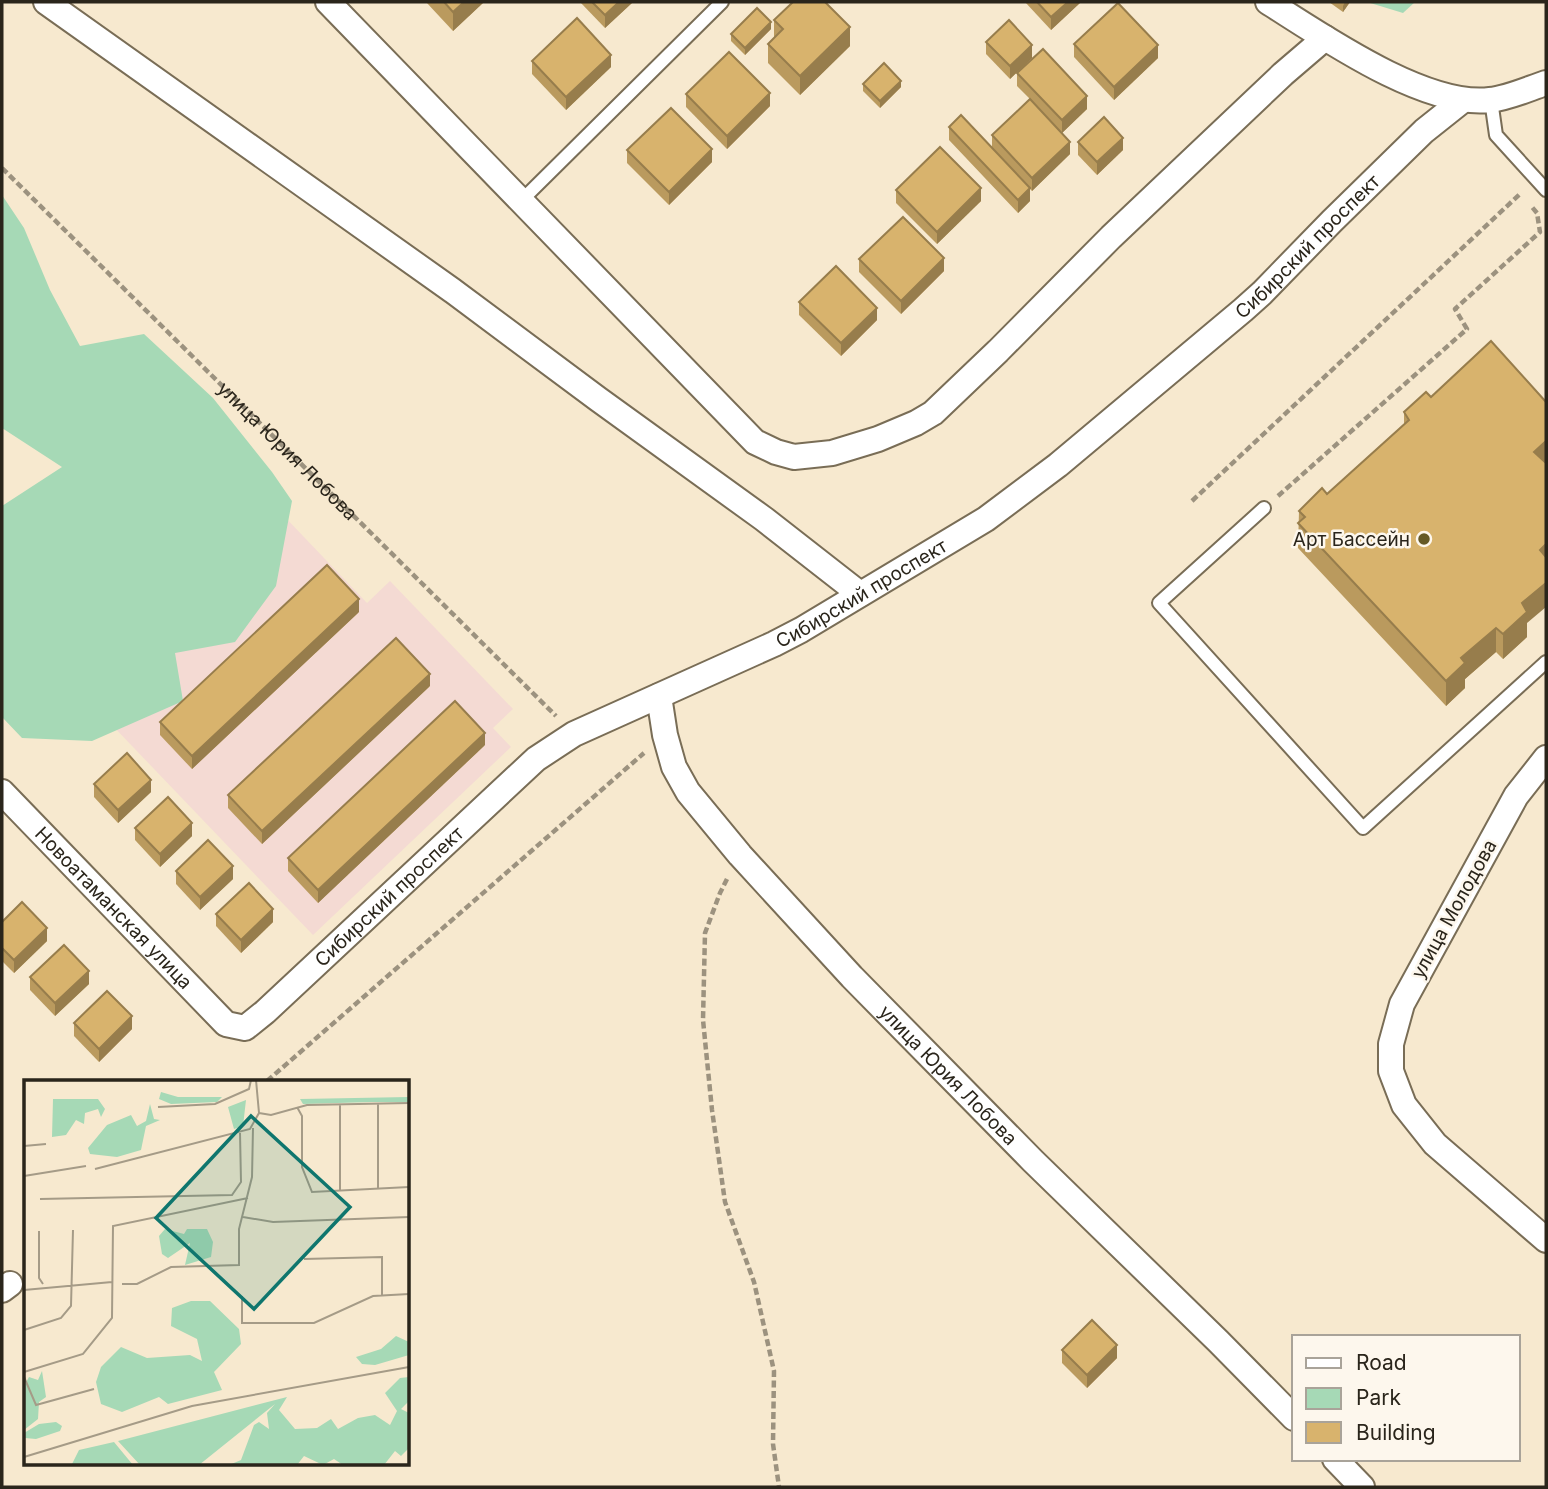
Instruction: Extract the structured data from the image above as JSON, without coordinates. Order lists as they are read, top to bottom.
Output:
{
  "streets": {
    "street": [
      "Сибирский проспект",
      "улица Юрия Лобова",
      "Новоатаманская улица",
      "улица Молодова"
    ]
  },
  "crossings": [
    ["Сибирский проспект", "улица Юрия Лобова"],
    ["Сибирский проспект", "Новоатаманская улица"]
  ],
  "places": ["Арт Бассейн"],
  "legend": ["Road", "Park", "Building"]
}
